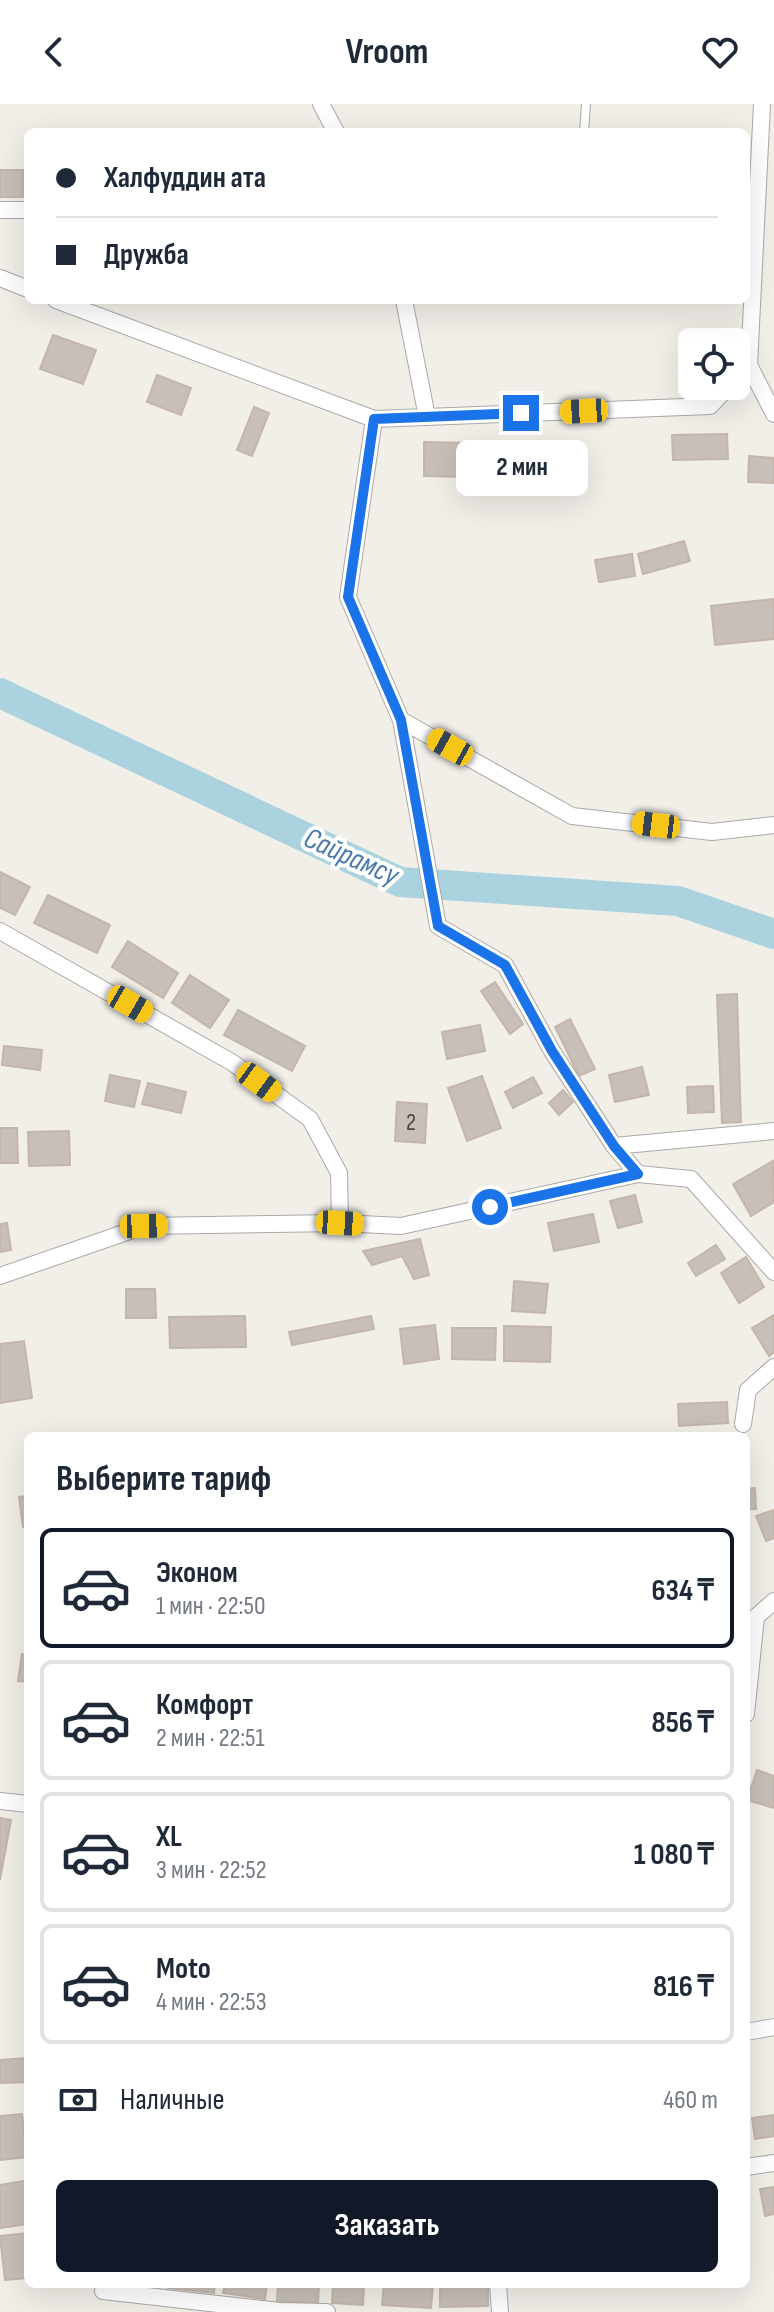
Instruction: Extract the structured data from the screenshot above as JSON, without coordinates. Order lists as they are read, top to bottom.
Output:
{
  "water": ["Сайрамсу"],
  "house_numbers": ["2"],
  "page": {
    "header": "Vroom",
    "banner": ["Халфуддин ата", "Дружба"],
    "bubble": "2 мин",
    "heading": "Выберите тариф",
    "list": [
      {
        "name": "Эконом",
        "note": "1 мин · 22:50",
        "value": "634 ₸"
      },
      {
        "name": "Комфорт",
        "note": "2 мин · 22:51",
        "value": "856 ₸"
      },
      {
        "name": "XL",
        "note": "3 мин · 22:52",
        "value": "1 080 ₸"
      },
      {
        "name": "Moto",
        "note": "4 мин · 22:53",
        "value": "816 ₸"
      }
    ],
    "pay": ["Наличные", "460 m"],
    "buttons": "Заказать"
  }
}
